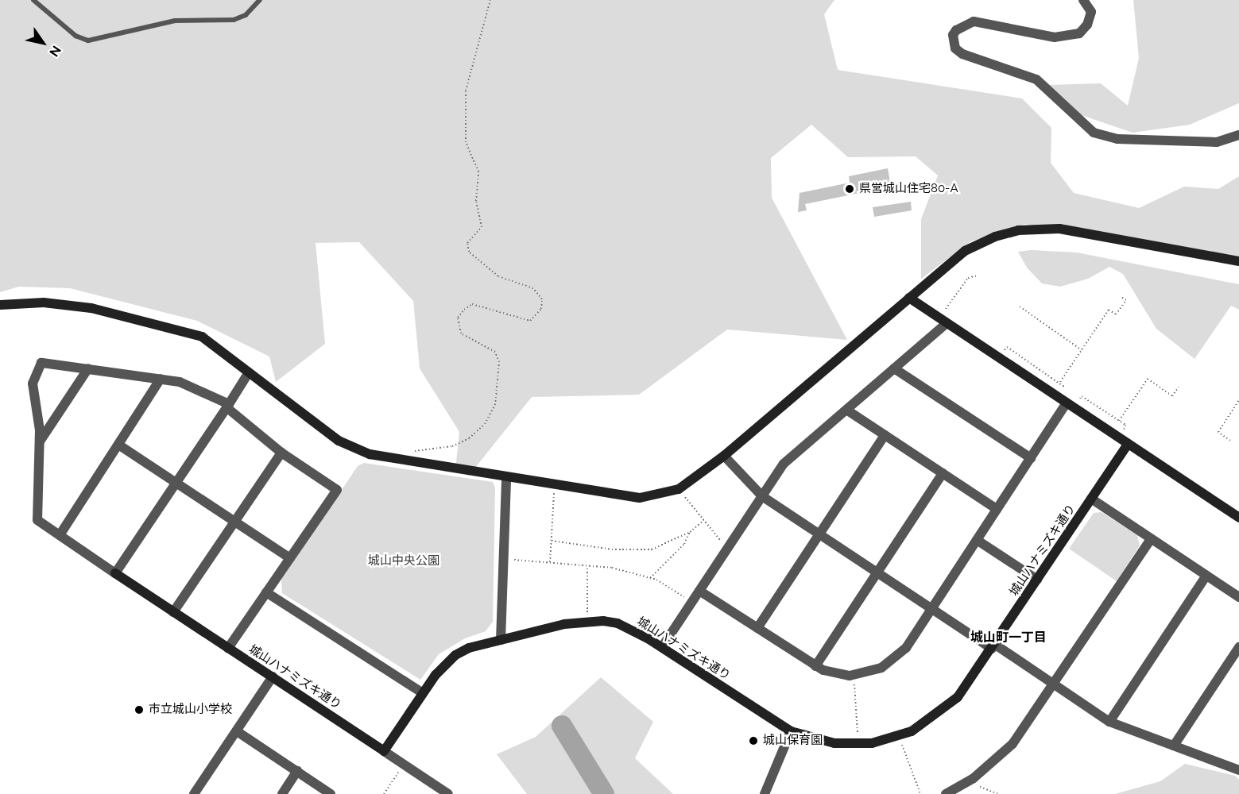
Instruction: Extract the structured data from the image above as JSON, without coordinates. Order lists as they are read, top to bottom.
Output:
{
  "streets": {
    "street": ["城山ハナミズキ通り"]
  },
  "districts": ["城山町一丁目"],
  "parks": ["城山中央公園"],
  "places": ["県営城山住宅80-A", "市立城山小学校", "城山保育園"],
  "north": "bottom right"
}
